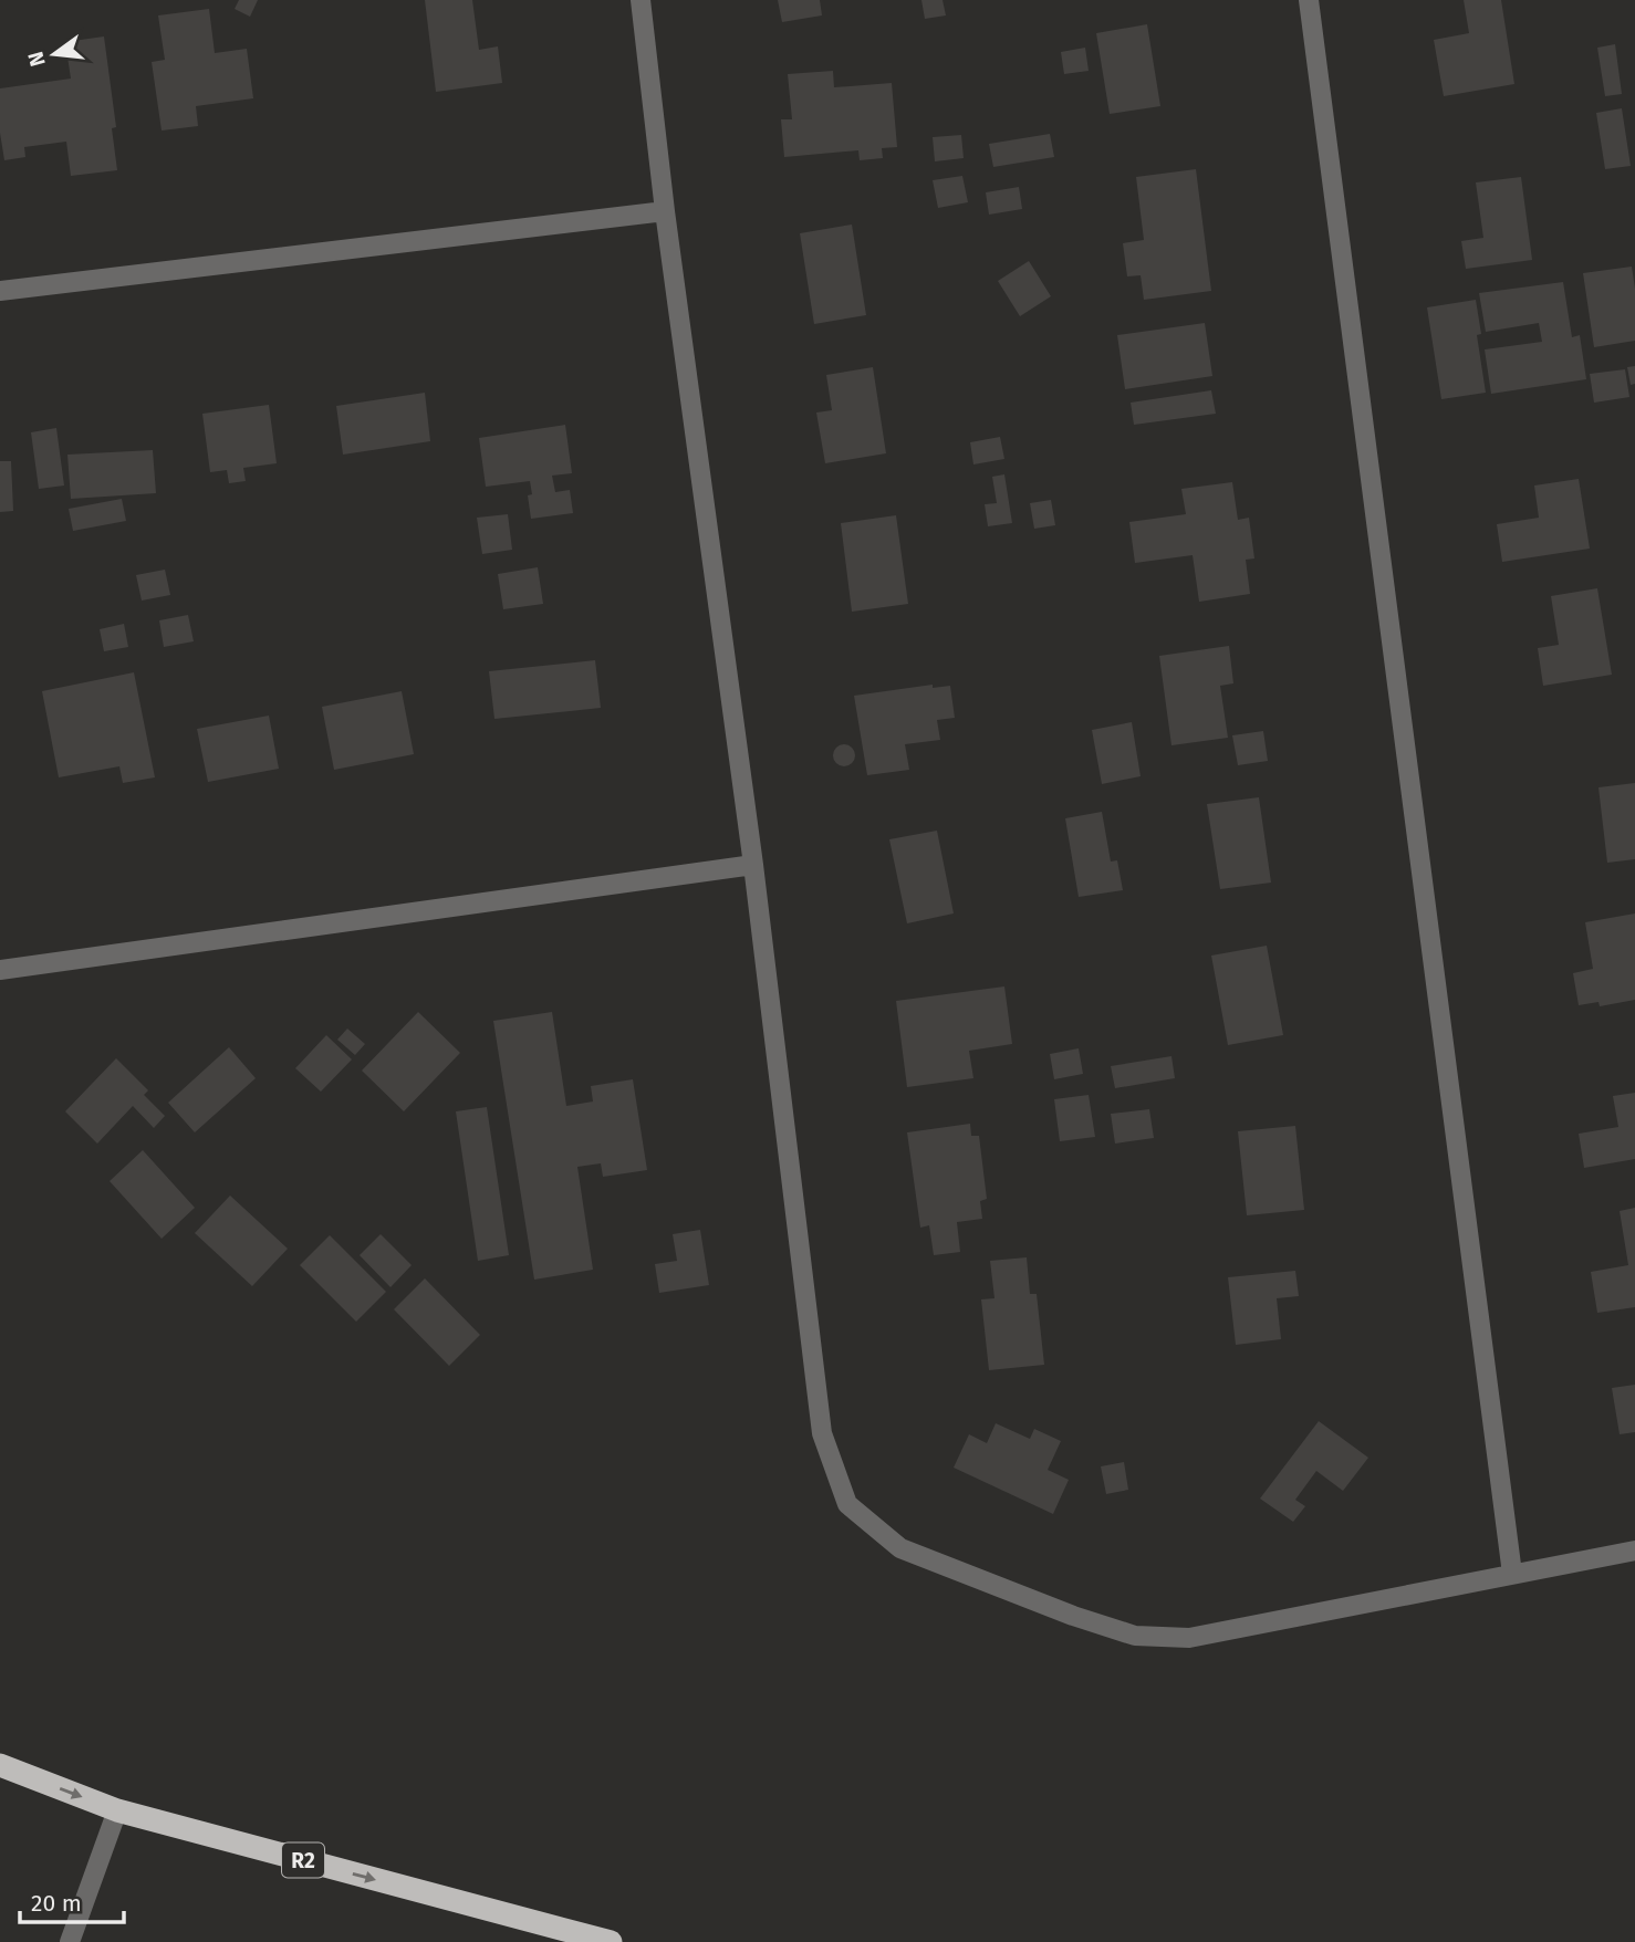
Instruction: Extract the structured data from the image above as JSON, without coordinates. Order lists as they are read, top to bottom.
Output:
{
  "streets": {
    "highway": ["R2"]
  },
  "scale_bar": "20 m",
  "north": "left"
}
